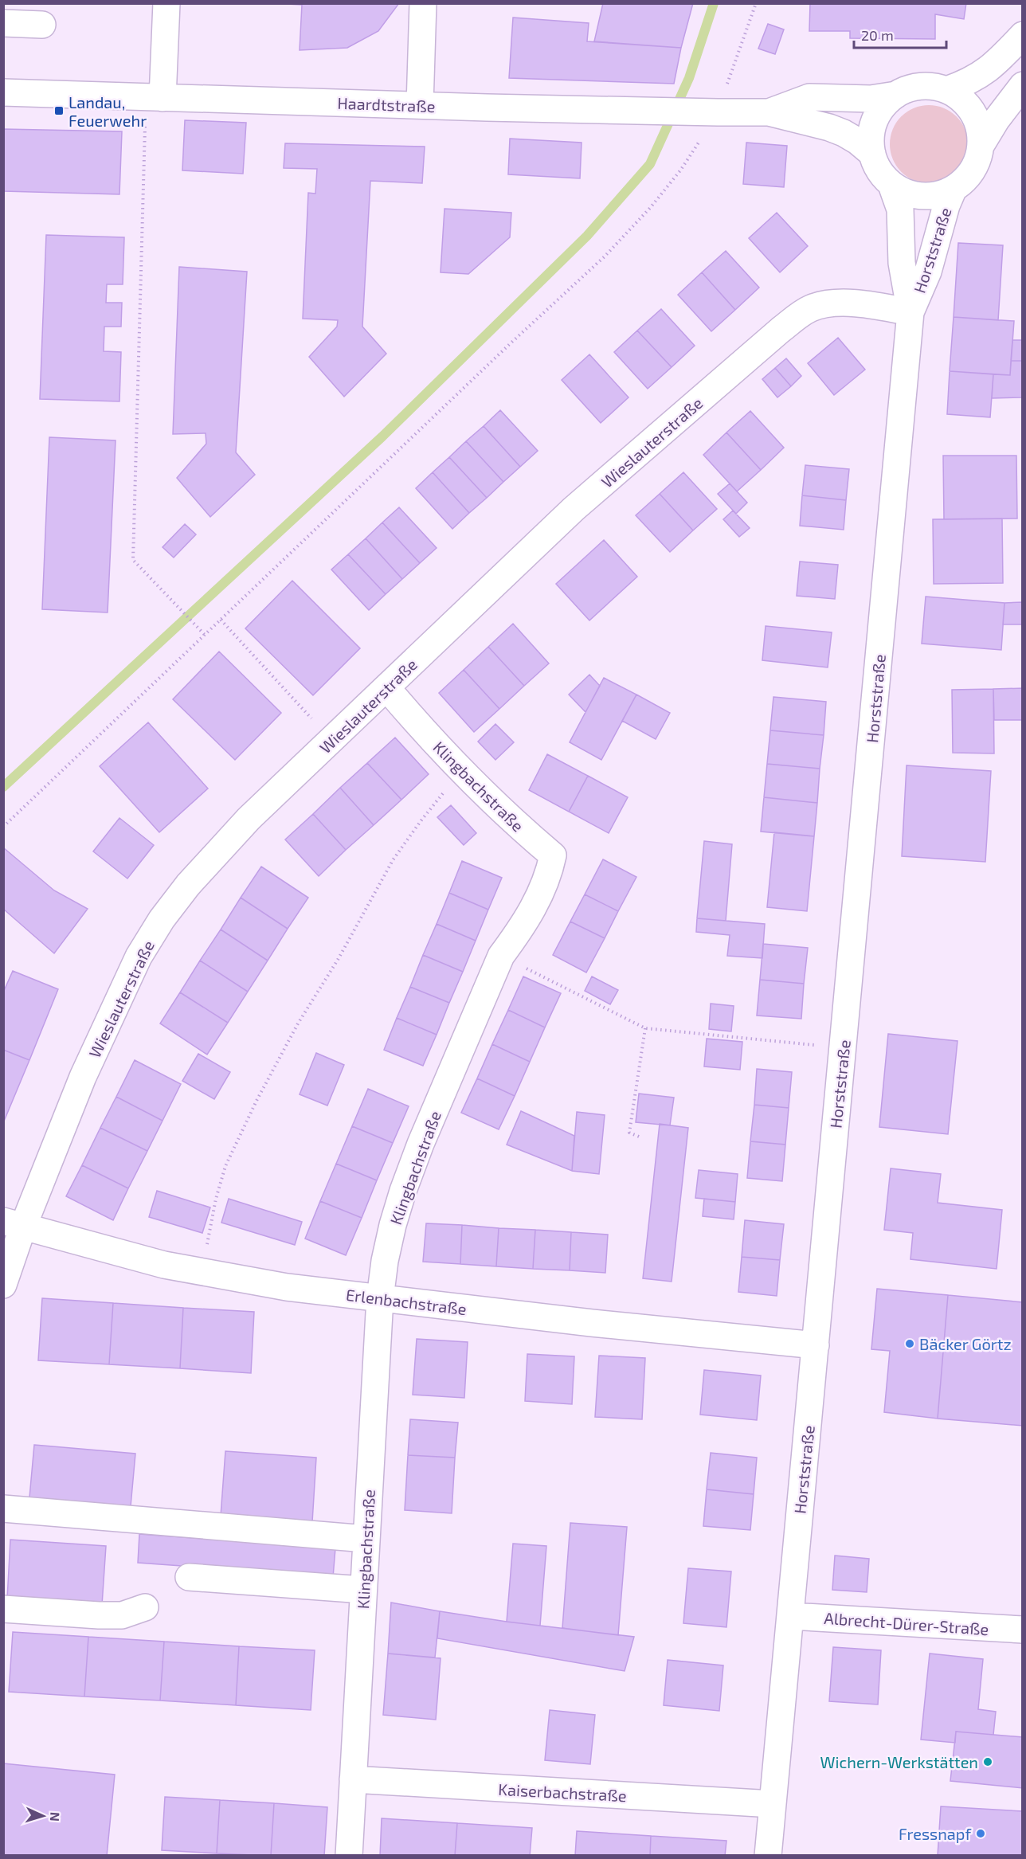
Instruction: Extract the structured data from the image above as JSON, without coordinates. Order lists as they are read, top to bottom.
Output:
{
  "streets": {
    "street": [
      "Haardtstraße",
      "Horststraße",
      "Wieslauterstraße",
      "Klingbachstraße",
      "Erlenbachstraße",
      "Albrecht-Dürer-Straße",
      "Kaiserbachstraße"
    ]
  },
  "crossings": [
    ["Haardtstraße", "Horststraße"],
    ["Horststraße", "Wieslauterstraße"],
    ["Horststraße", "Erlenbachstraße"],
    ["Horststraße", "Albrecht-Dürer-Straße"],
    ["Horststraße", "Kaiserbachstraße"],
    ["Wieslauterstraße", "Klingbachstraße"],
    ["Wieslauterstraße", "Erlenbachstraße"],
    ["Klingbachstraße", "Erlenbachstraße"],
    ["Klingbachstraße", "Kaiserbachstraße"]
  ],
  "places": {
    "transit": ["Landau, Feuerwehr"],
    "other": ["Bäcker Görtz", "Wichern-Werkstätten", "Fressnapf"]
  },
  "scale_bar": "20 m",
  "north": "right"
}
